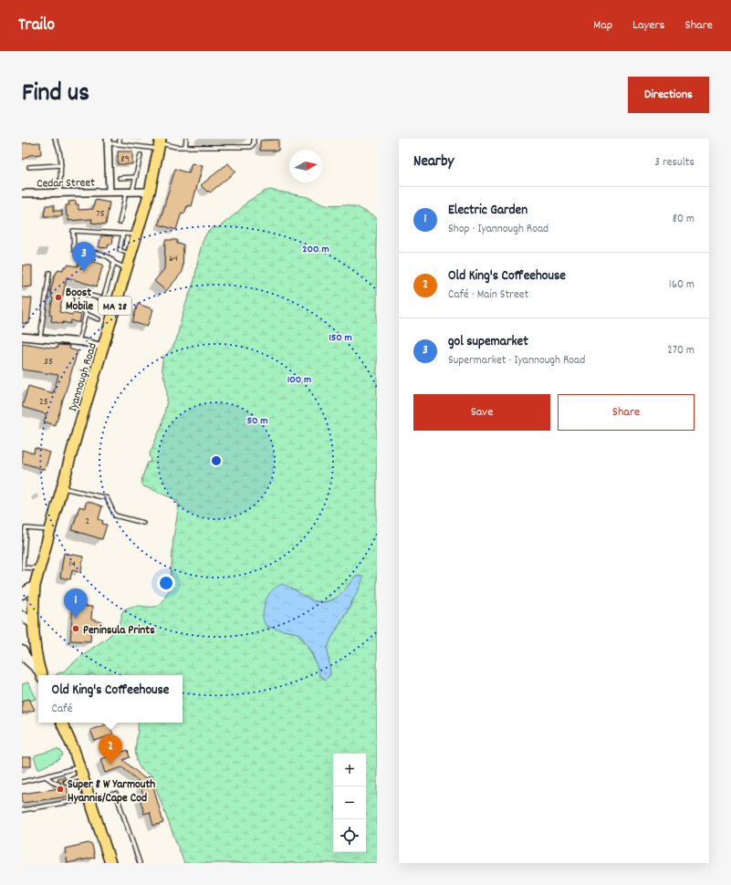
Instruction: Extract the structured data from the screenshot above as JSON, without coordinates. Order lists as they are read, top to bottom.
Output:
{
  "streets": {
    "main road": ["MA 28", "Iyannough Road"],
    "street": ["Cedar Street"]
  },
  "crossings": [
    ["Cedar Street", "Iyannough Road"],
    ["MA 28", "Iyannough Road"]
  ],
  "places": ["Boost Mobile", "Peninsula Prints", "Super 8 W Yarmouth Hyannis/Cape Cod"],
  "house_numbers": [
    "89",
    "75",
    "64",
    "35",
    "25",
    "2",
    "14"
  ],
  "north": "right",
  "page": {
    "header": "Trailo",
    "nav": ["Map", "Layers", "Share"],
    "title": "Find us",
    "buttons": [
      "Directions",
      ["Save", "Share"]
    ],
    "heading": ["Nearby", "3 results"],
    "list": [
      {
        "mark": "1",
        "name": "Electric Garden",
        "note": "Shop · Iyannough Road",
        "value": "80 m"
      },
      {
        "mark": "2",
        "name": "Old King's Coffeehouse",
        "note": "Café · Main Street",
        "value": "160 m"
      },
      {
        "mark": "3",
        "name": "gol supemarket",
        "note": "Supermarket · Iyannough Road",
        "value": "270 m"
      }
    ],
    "pins": ["3", "1", "2"],
    "popup": ["Old King's Coffeehouse", "Café"],
    "map_buttons": ["+", "−"]
  },
  "rings": [
    "200 m",
    "150 m",
    "100 m",
    "50 m"
  ]
}
